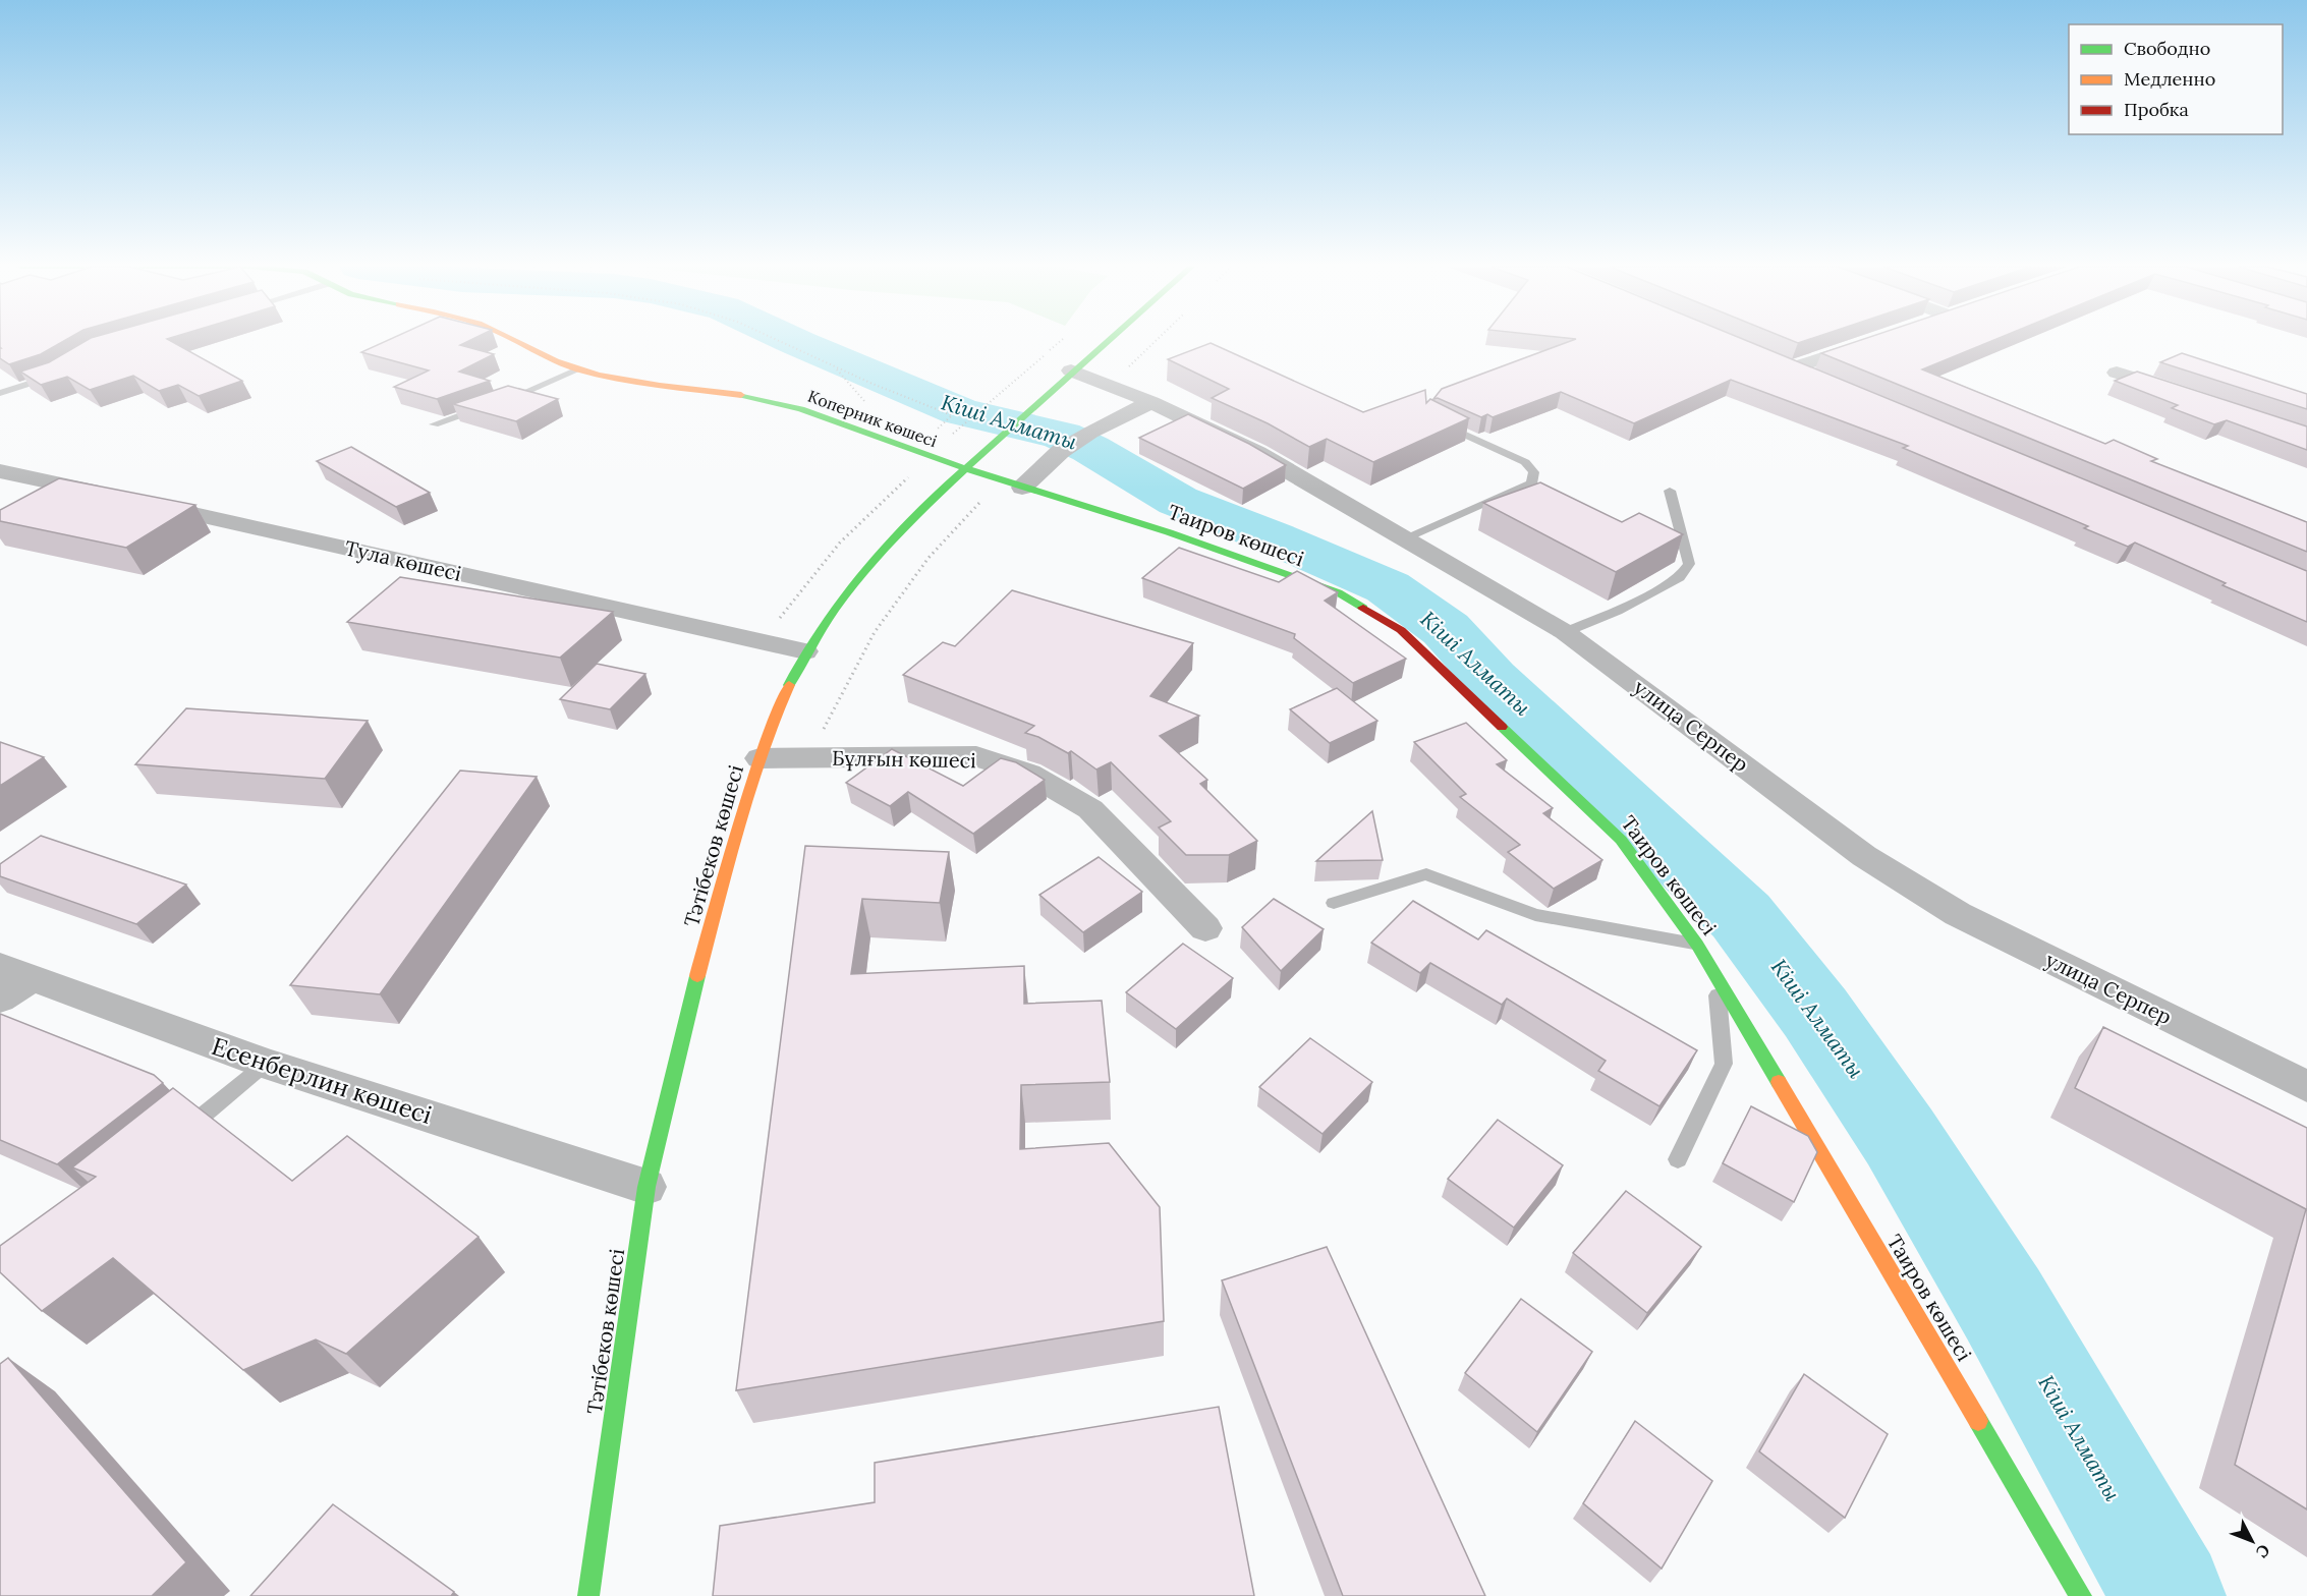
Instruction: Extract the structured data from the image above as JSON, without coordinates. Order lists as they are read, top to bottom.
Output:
{
  "streets": {
    "street": [
      "Коперник көшесі",
      "Таиров көшесі",
      "Тула көшесі",
      "улица Серпер",
      "Бұлғын көшесі",
      "Тәтібеков көшесі",
      "Есенберлин көшесі"
    ]
  },
  "crossings": [
    ["Коперник көшесі", "Таиров көшесі"],
    ["Коперник көшесі", "Тәтібеков көшесі"],
    ["Таиров көшесі", "Тәтібеков көшесі"],
    ["Тула көшесі", "Тәтібеков көшесі"],
    ["улица Серпер", "Тәтібеков көшесі"],
    ["Бұлғын көшесі", "Тәтібеков көшесі"],
    ["Тәтібеков көшесі", "Есенберлин көшесі"]
  ],
  "water": ["Кіші Алматы"],
  "legend": ["Свободно", "Медленно", "Пробка"],
  "north": "bottom right"
}
